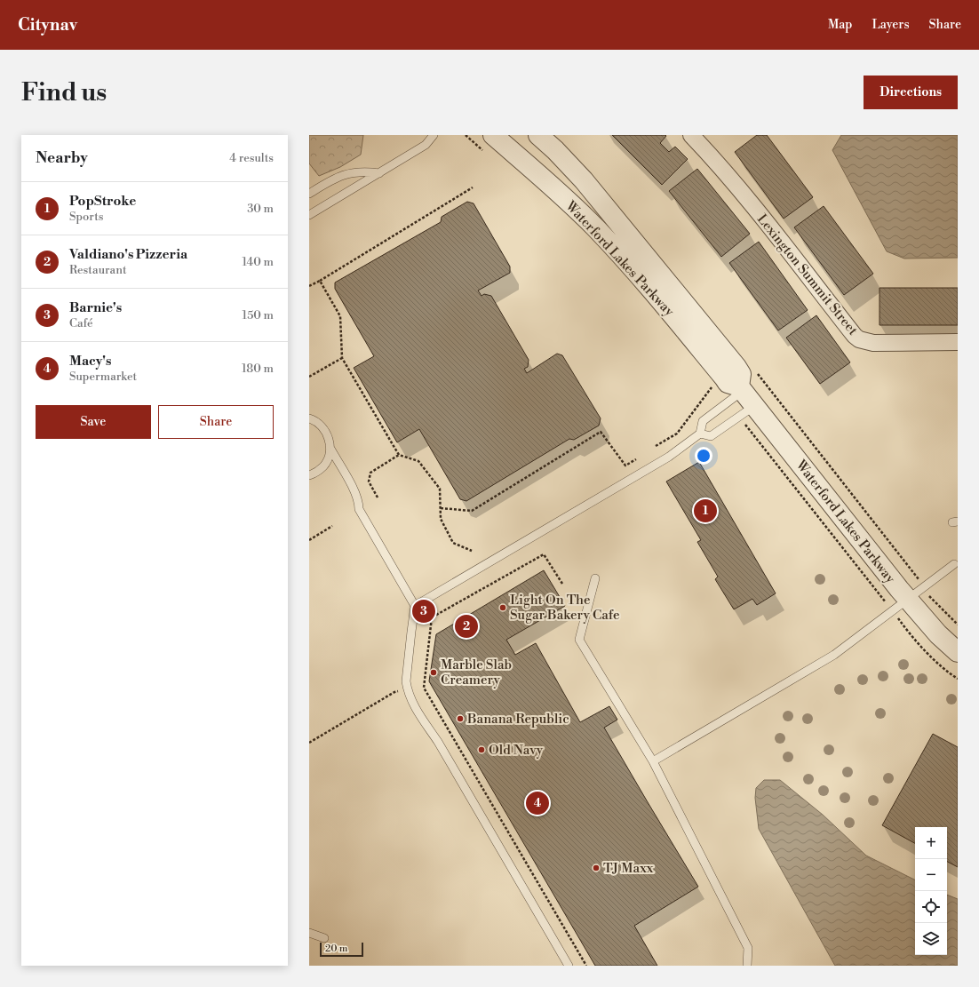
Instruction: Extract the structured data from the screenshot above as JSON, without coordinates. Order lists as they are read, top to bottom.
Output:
{
  "streets": {
    "street": ["Waterford Lakes Parkway", "Lexington Summit Street"]
  },
  "places": [
    "Light On The Sugar Bakery Cafe",
    "Marble Slab Creamery",
    "Banana Republic",
    "Old Navy",
    "TJ Maxx"
  ],
  "scale_bar": "20 m",
  "page": {
    "header": "Citynav",
    "nav": ["Map", "Layers", "Share"],
    "buttons": [
      "Directions",
      ["Save", "Share"]
    ],
    "title": "Find us",
    "heading": ["Nearby", "4 results"],
    "list": [
      {
        "mark": "1",
        "name": "PopStroke",
        "note": "Sports",
        "value": "30 m"
      },
      {
        "mark": "2",
        "name": "Valdiano's Pizzeria",
        "note": "Restaurant",
        "value": "140 m"
      },
      {
        "mark": "3",
        "name": "Barnie's",
        "note": "Café",
        "value": "150 m"
      },
      {
        "mark": "4",
        "name": "Macy's",
        "note": "Supermarket",
        "value": "180 m"
      }
    ],
    "pins": [
      "1",
      "3",
      "2",
      "4"
    ],
    "map_buttons": ["+", "−"],
    "scale": "20 m"
  }
}
